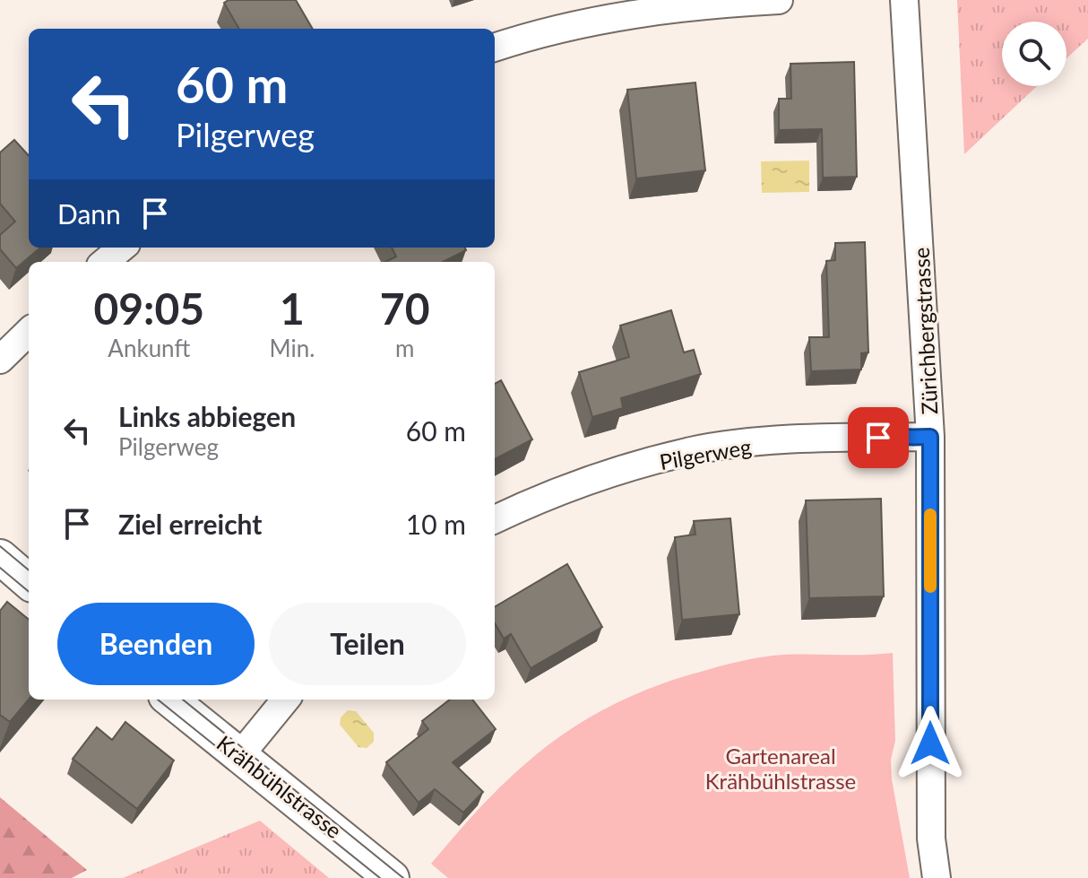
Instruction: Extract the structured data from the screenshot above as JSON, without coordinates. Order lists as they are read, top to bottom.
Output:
{
  "streets": {
    "street": ["Zürichbergstrasse", "Pilgerweg", "Krähbühlstrasse"]
  },
  "crossings": [
    ["Zürichbergstrasse", "Pilgerweg"]
  ],
  "parks": ["Gartenareal Krähbühlstrasse"],
  "page": {
    "turn": ["60 m", "Pilgerweg"],
    "then": "Dann",
    "eta": [
      "09:05",
      "Ankunft",
      "1",
      "Min.",
      "70",
      "m"
    ],
    "list": [
      {
        "name": "Links abbiegen",
        "note": "Pilgerweg",
        "value": "60 m"
      },
      {
        "name": "Ziel erreicht",
        "value": "10 m"
      }
    ],
    "buttons": ["Beenden", "Teilen"]
  }
}
